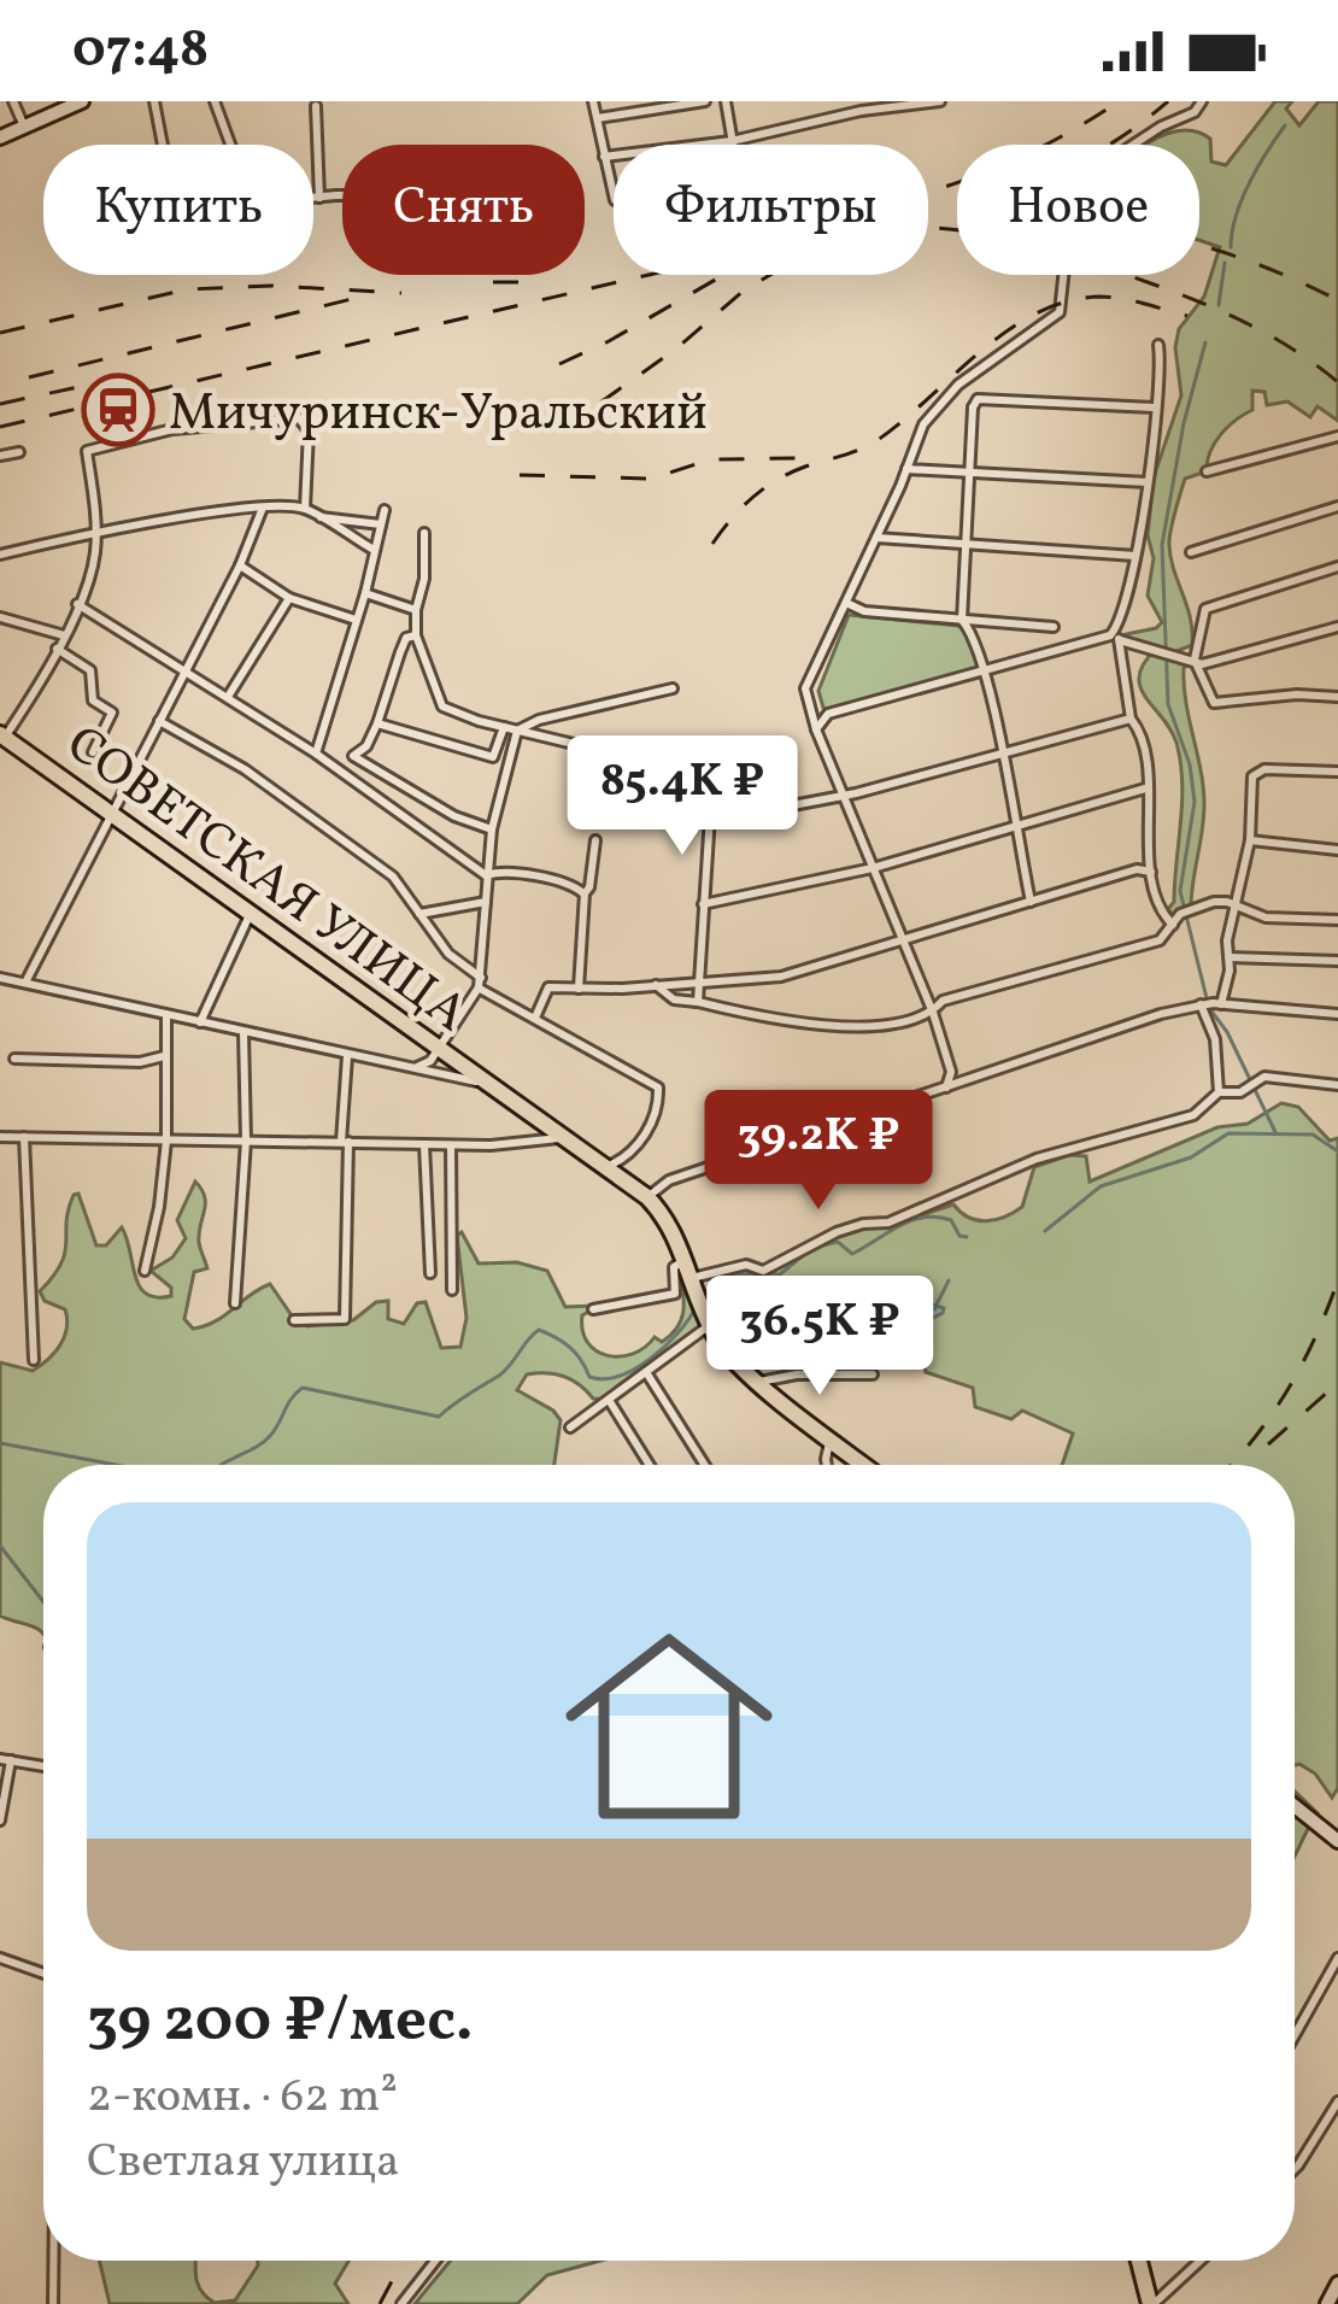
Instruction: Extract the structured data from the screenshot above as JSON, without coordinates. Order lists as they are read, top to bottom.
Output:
{
  "streets": {
    "main road": ["СОВЕТСКАЯ УЛИЦА"]
  },
  "places": {
    "station": ["Мичуринск-Уральский"]
  },
  "page": {
    "status": "07:48",
    "chip": [
      "Купить",
      "Снять",
      "Фильтры",
      "Новое"
    ],
    "price": ["85.4K ₽", "39.2K ₽", "36.5K ₽"],
    "list": [
      {
        "name": "39 200 ₽/мес.",
        "note": "2-комн. · 62 m² · Светлая улица"
      }
    ]
  }
}
